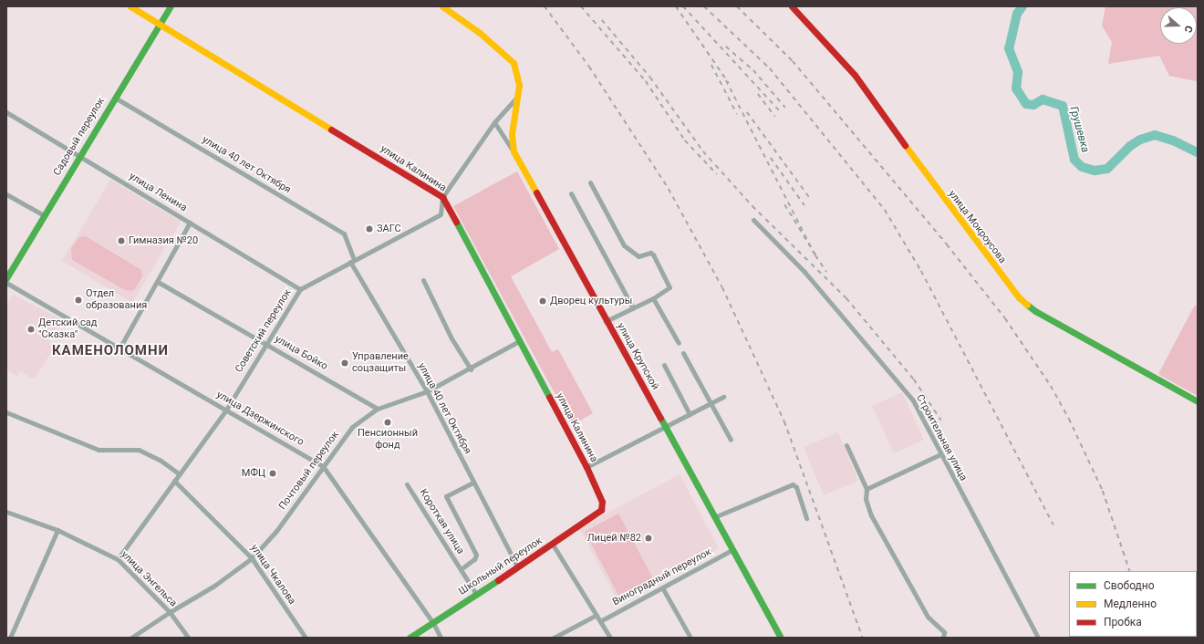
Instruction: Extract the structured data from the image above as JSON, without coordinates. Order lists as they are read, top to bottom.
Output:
{
  "streets": {
    "street": [
      "Садовый переулок",
      "улица 40 лет Октября",
      "улица Калинина",
      "улица Ленина",
      "улица Мокроусова",
      "Советский переулок",
      "улица Бойко",
      "улица Крупской",
      "улица Дзержинского",
      "Строительная улица",
      "Почтовый переулок",
      "Короткая улица",
      "Школьный переулок",
      "улица Чкалова",
      "Виноградный переулок",
      "улица Энгельса"
    ]
  },
  "crossings": [
    ["Садовый переулок", "улица 40 лет Октября"],
    ["Садовый переулок", "улица Калинина"],
    ["Садовый переулок", "улица Ленина"],
    ["улица 40 лет Октября", "Советский переулок"],
    ["улица 40 лет Октября", "Почтовый переулок"],
    ["улица 40 лет Октября", "Короткая улица"],
    ["улица 40 лет Октября", "Школьный переулок"],
    ["улица Калинина", "Советский переулок"],
    ["улица Калинина", "Почтовый переулок"],
    ["улица Калинина", "Школьный переулок"],
    ["улица Ленина", "Советский переулок"],
    ["Советский переулок", "улица Бойко"],
    ["Советский переулок", "улица Крупской"],
    ["Советский переулок", "улица Дзержинского"],
    ["Советский переулок", "улица Чкалова"],
    ["Советский переулок", "улица Энгельса"],
    ["улица Бойко", "Почтовый переулок"],
    ["улица Крупской", "Виноградный переулок"],
    ["улица Дзержинского", "Почтовый переулок"],
    ["улица Дзержинского", "Школьный переулок"],
    ["Почтовый переулок", "улица Чкалова"],
    ["Почтовый переулок", "улица Энгельса"],
    ["Короткая улица", "Школьный переулок"]
  ],
  "districts": ["КАМЕНОЛОМНИ"],
  "water": ["Грушевка"],
  "places": [
    "ЗАГС",
    "Гимназия №20",
    "Отдел образования",
    "Дворец культуры",
    "Детский сад \"Сказка\"",
    "Управление соцзащиты",
    "Пенсионный фонд",
    "МФЦ",
    "Лицей №82"
  ],
  "legend": ["Свободно", "Медленно", "Пробка"],
  "north": "right"
}
